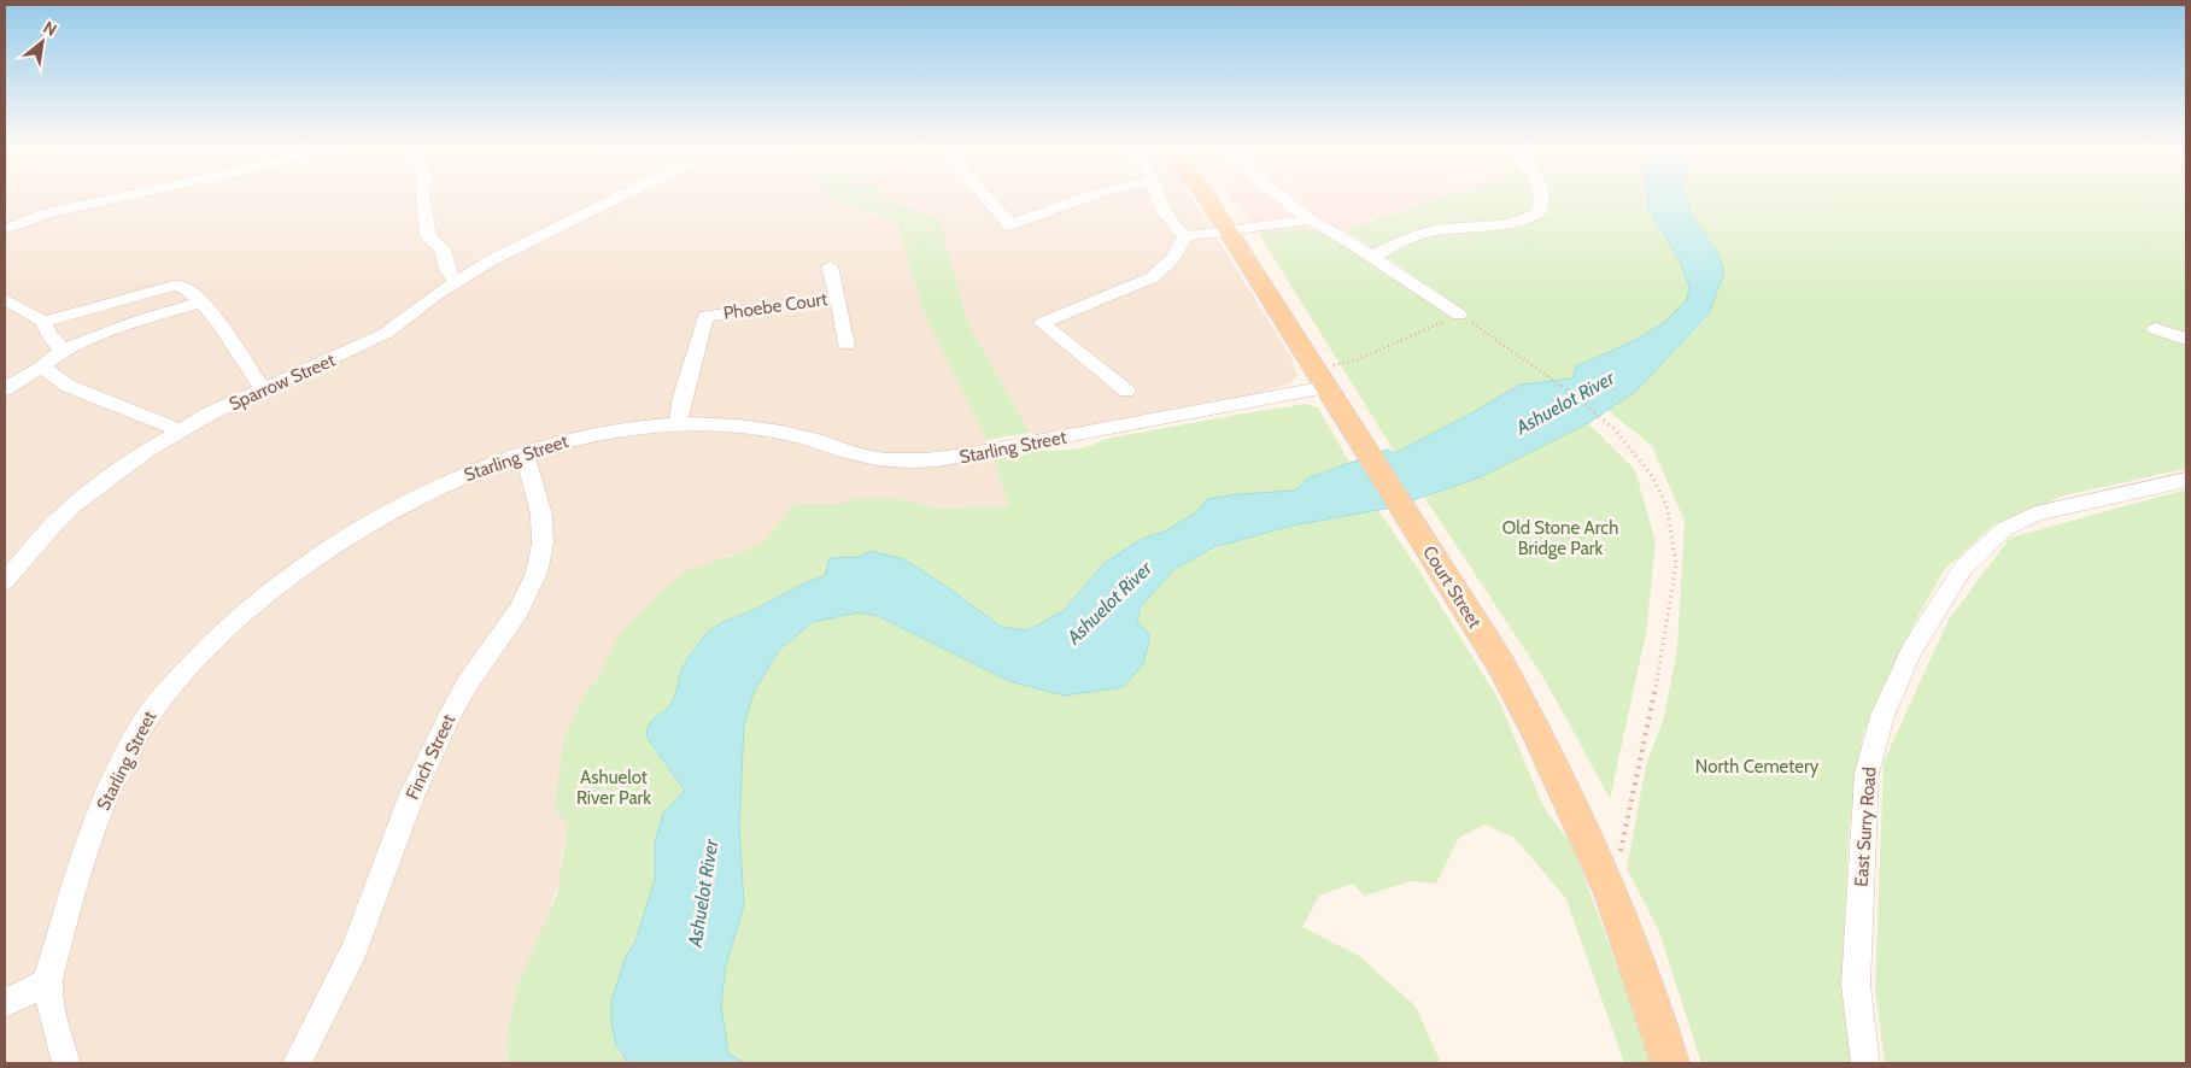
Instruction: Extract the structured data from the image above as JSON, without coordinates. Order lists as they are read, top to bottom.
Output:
{
  "streets": {
    "main road": ["Court Street"],
    "street": [
      "Phoebe Court",
      "Sparrow Street",
      "Starling Street",
      "Finch Street",
      "East Surry Road"
    ]
  },
  "crossings": [
    ["Phoebe Court", "Starling Street"],
    ["Starling Street", "Court Street"],
    ["Starling Street", "Finch Street"]
  ],
  "water": ["Ashuelot River"],
  "parks": ["Old Stone Arch Bridge Park", "North Cemetery", "Ashuelot River Park"],
  "north": "top right"
}
